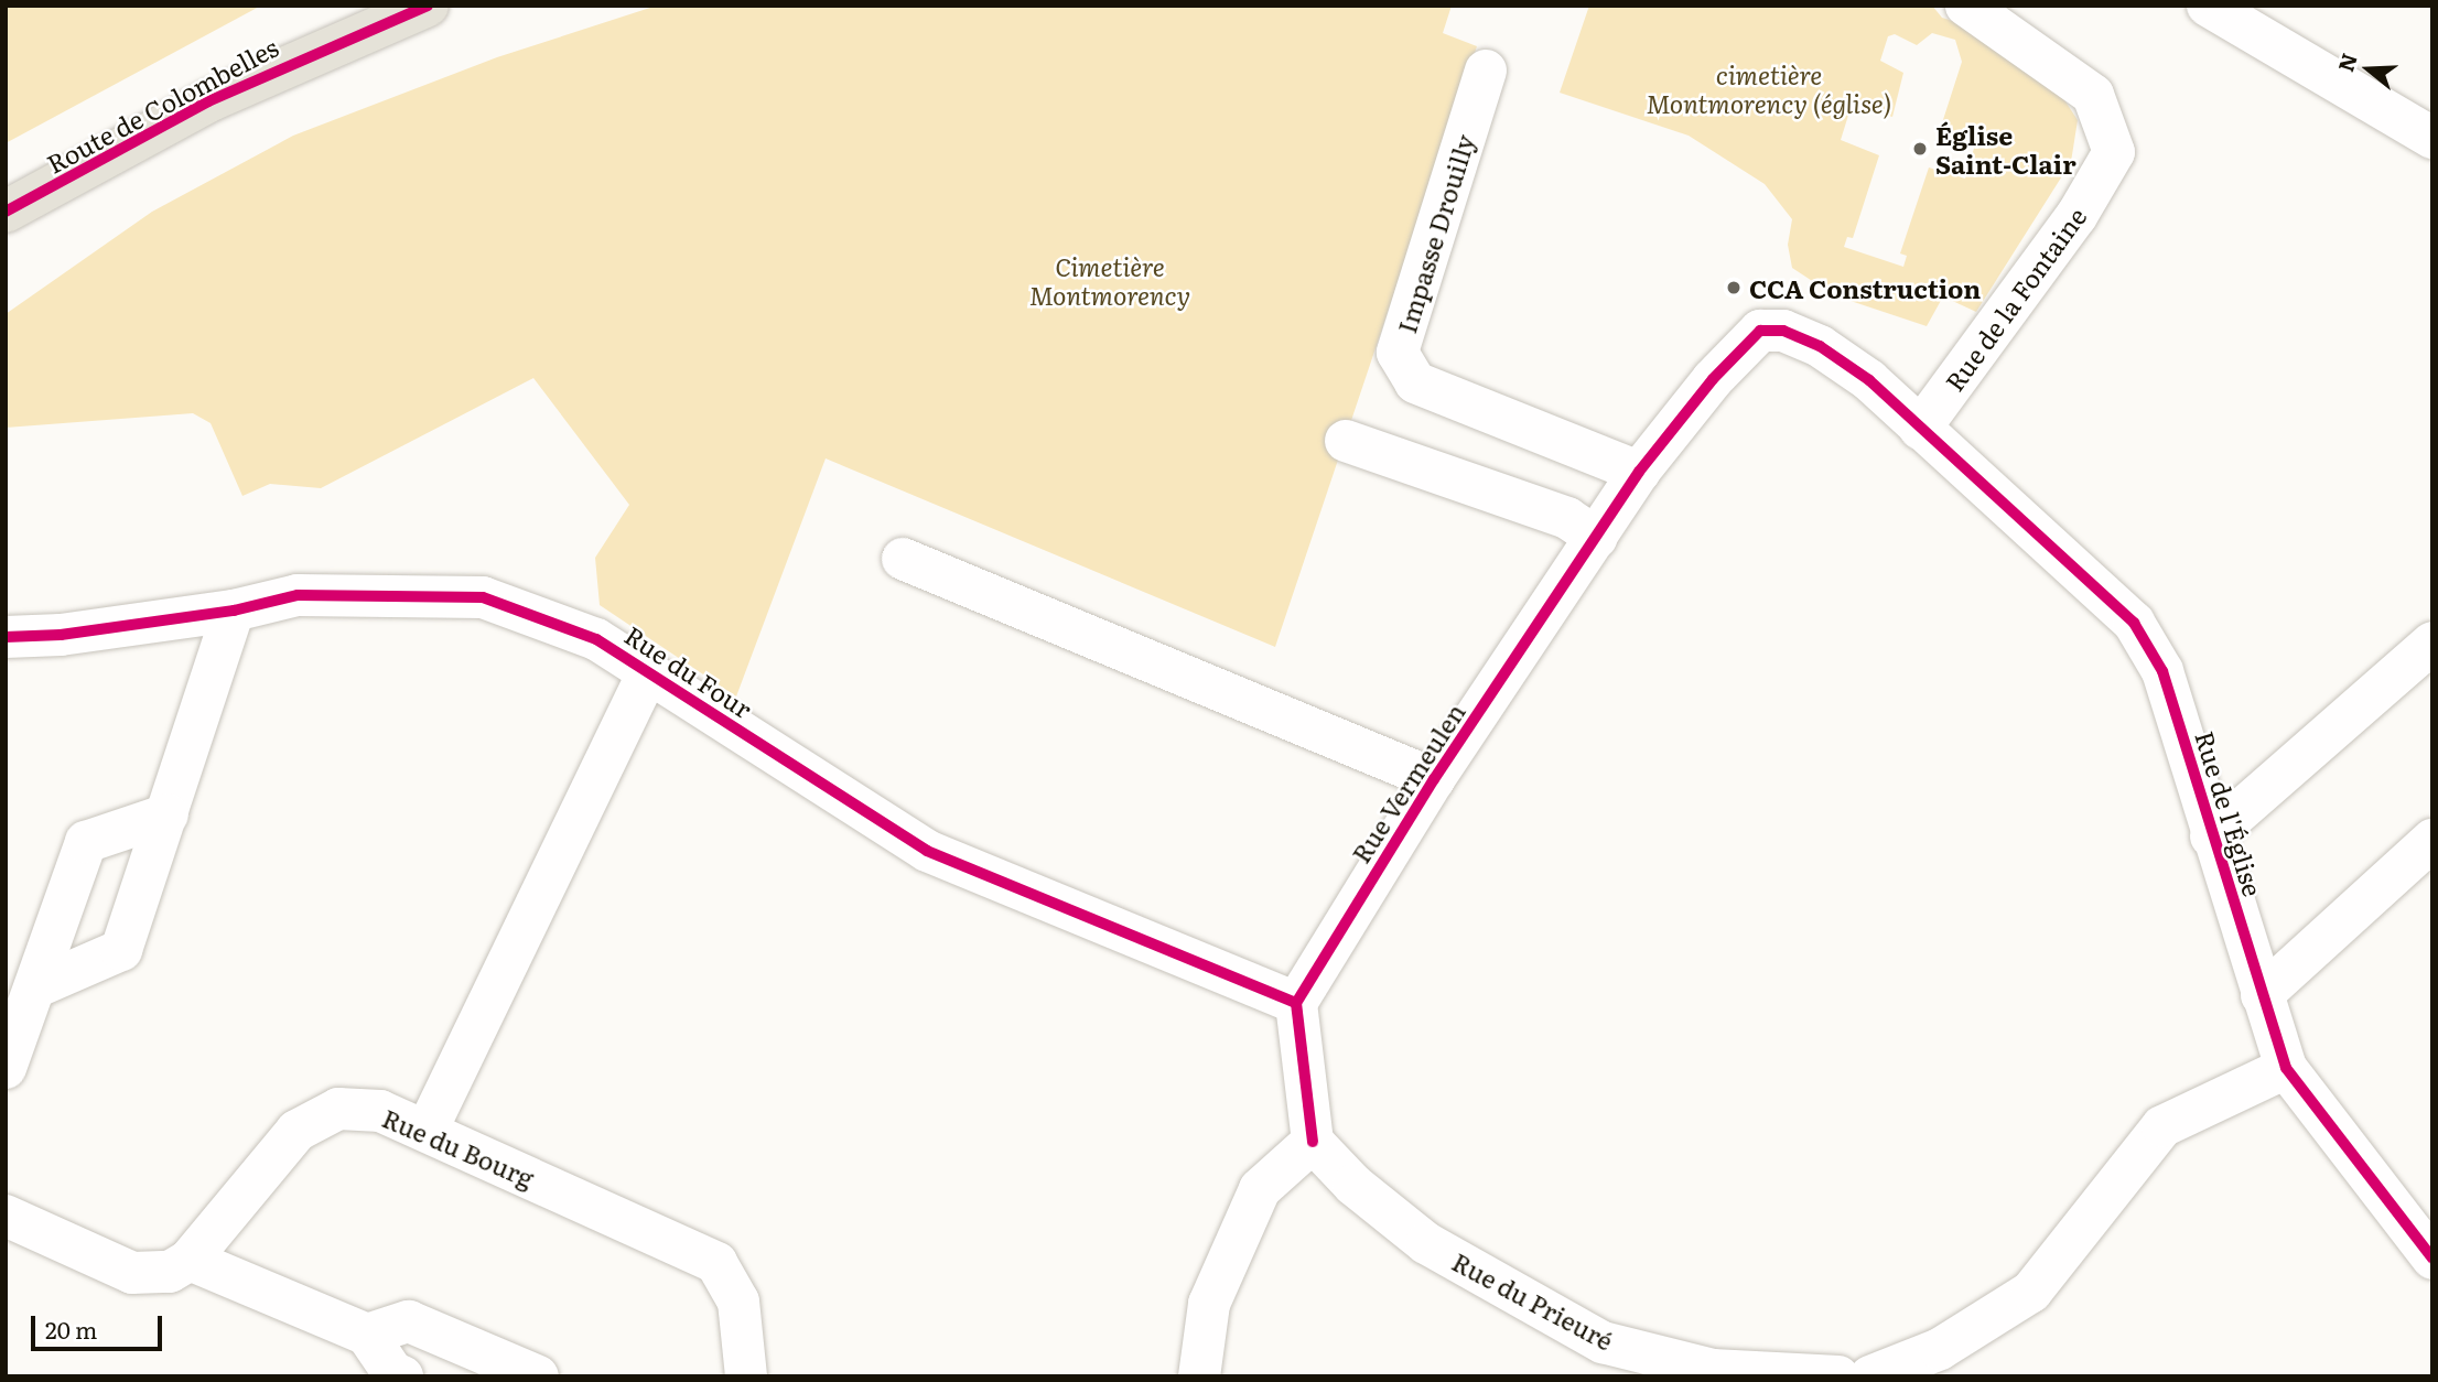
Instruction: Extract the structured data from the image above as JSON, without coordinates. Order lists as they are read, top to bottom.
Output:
{
  "streets": {
    "main road": ["Route de Colombelles"],
    "street": [
      "Impasse Drouilly",
      "Rue de la Fontaine",
      "Rue du Four",
      "Rue Vermeulen",
      "Rue de l'Église",
      "Rue du Bourg",
      "Rue du Prieuré"
    ]
  },
  "crossings": [
    ["Impasse Drouilly", "Rue Vermeulen"],
    ["Impasse Drouilly", "Rue de l'Église"],
    ["Rue de la Fontaine", "Rue de l'Église"],
    ["Rue du Four", "Rue Vermeulen"],
    ["Rue Vermeulen", "Rue de l'Église"]
  ],
  "parks": ["cimetière Montmorency (église)", "Cimetière Montmorency"],
  "places": ["Église Saint-Clair", "CCA Construction"],
  "scale_bar": "20 m",
  "north": "left"
}
